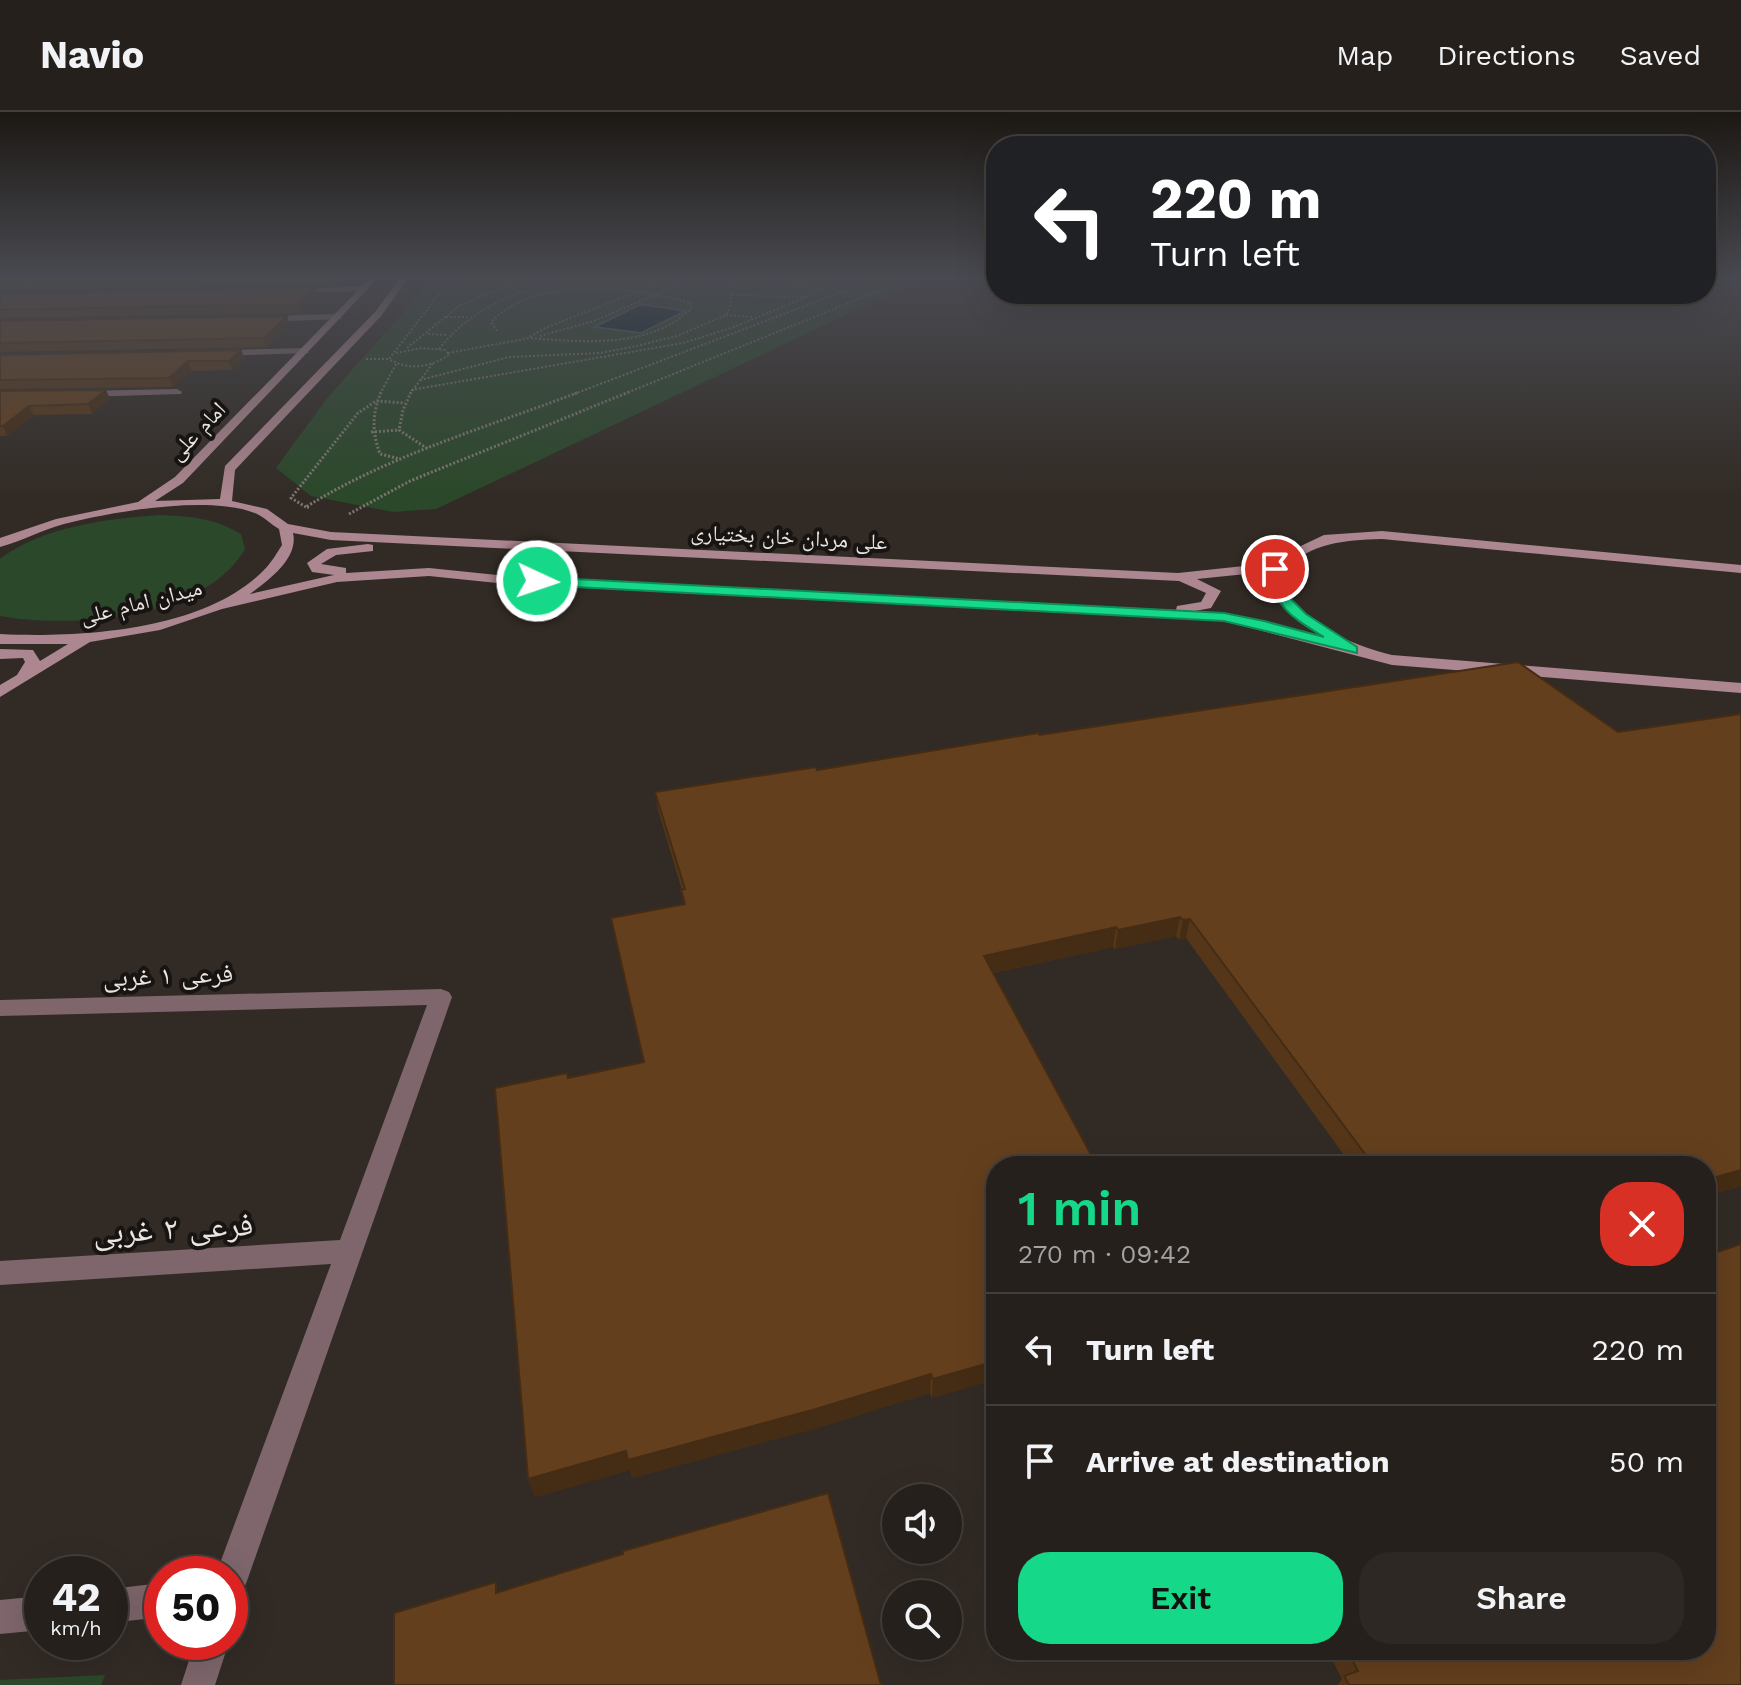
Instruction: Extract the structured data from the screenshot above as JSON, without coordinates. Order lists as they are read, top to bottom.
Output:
{
  "streets": {
    "main road": ["امام علی", "علی مردان خان بختیاری", "میدان امام علی"],
    "street": ["فرعی ۱ غربی", "فرعی ۲ غربی"]
  },
  "crossings": [
    ["علی مردان خان بختیاری", "میدان امام علی"],
    ["فرعی ۱ غربی", "فرعی ۲ غربی"]
  ],
  "page": {
    "header": "Navio",
    "nav": ["Map", "Directions", "Saved"],
    "turn": ["220 m", "Turn left"],
    "heading": ["1 min", "270 m · 09:42"],
    "list": [
      {
        "name": "Turn left",
        "value": "220 m"
      },
      {
        "name": "Arrive at destination",
        "value": "50 m"
      }
    ],
    "buttons": ["Exit", "Share"],
    "speed": "42 km/h",
    "limit": "50"
  }
}
